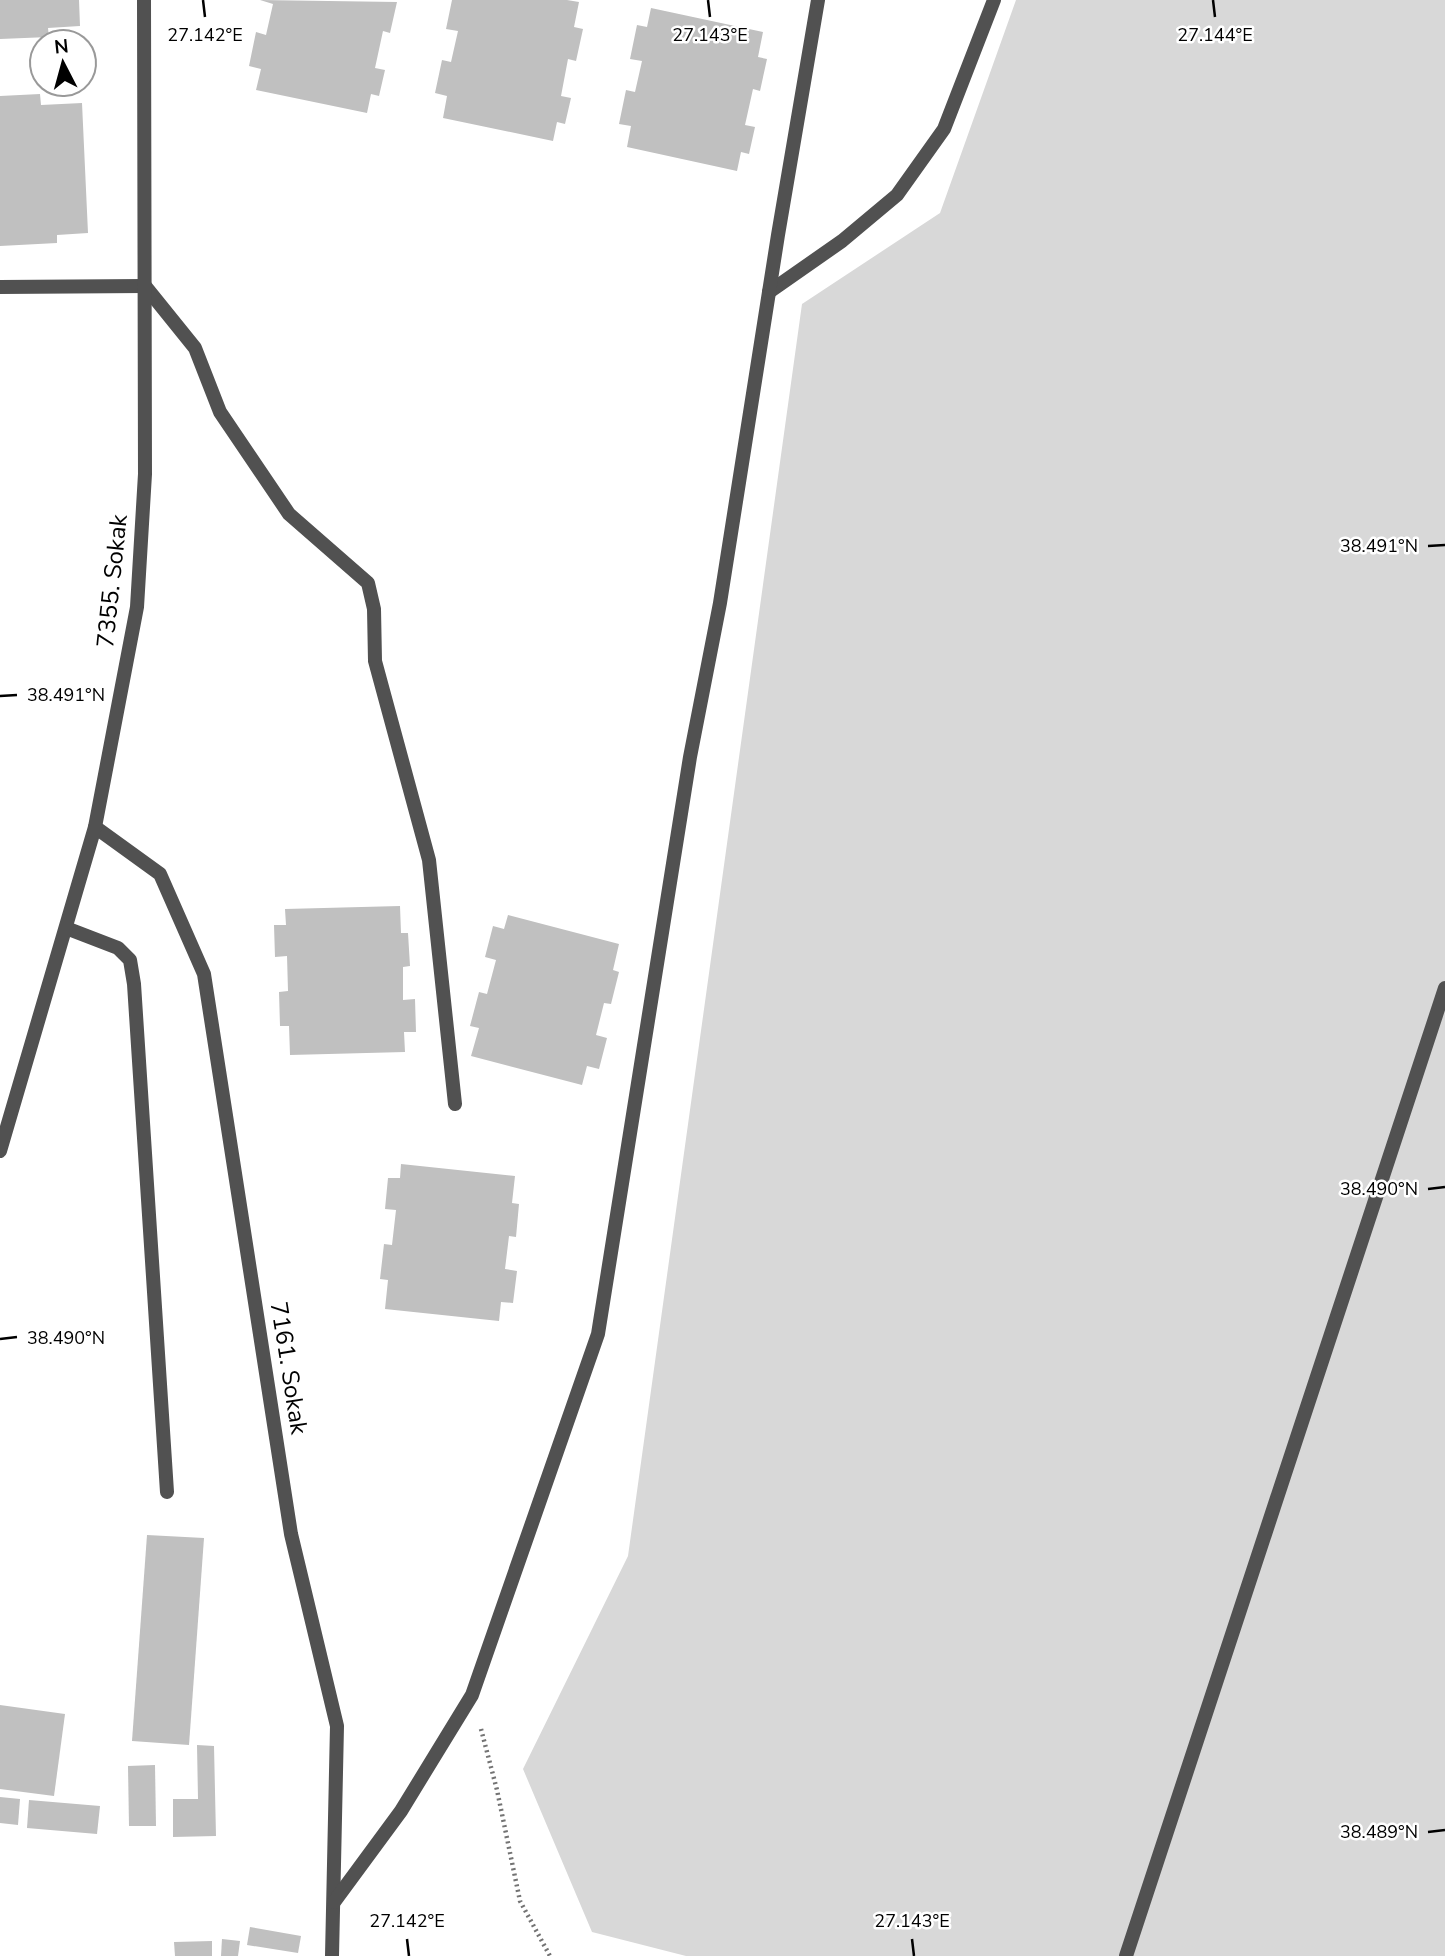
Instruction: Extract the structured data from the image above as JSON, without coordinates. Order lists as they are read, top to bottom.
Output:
{
  "streets": {
    "street": ["7355. Sokak", "7161. Sokak"]
  },
  "crossings": [
    ["7355. Sokak", "7161. Sokak"]
  ],
  "north": "top",
  "coordinates": [
    "27.142°E",
    "27.143°E",
    "27.144°E",
    "38.491°N",
    "38.490°N",
    "38.489°N"
  ]
}
